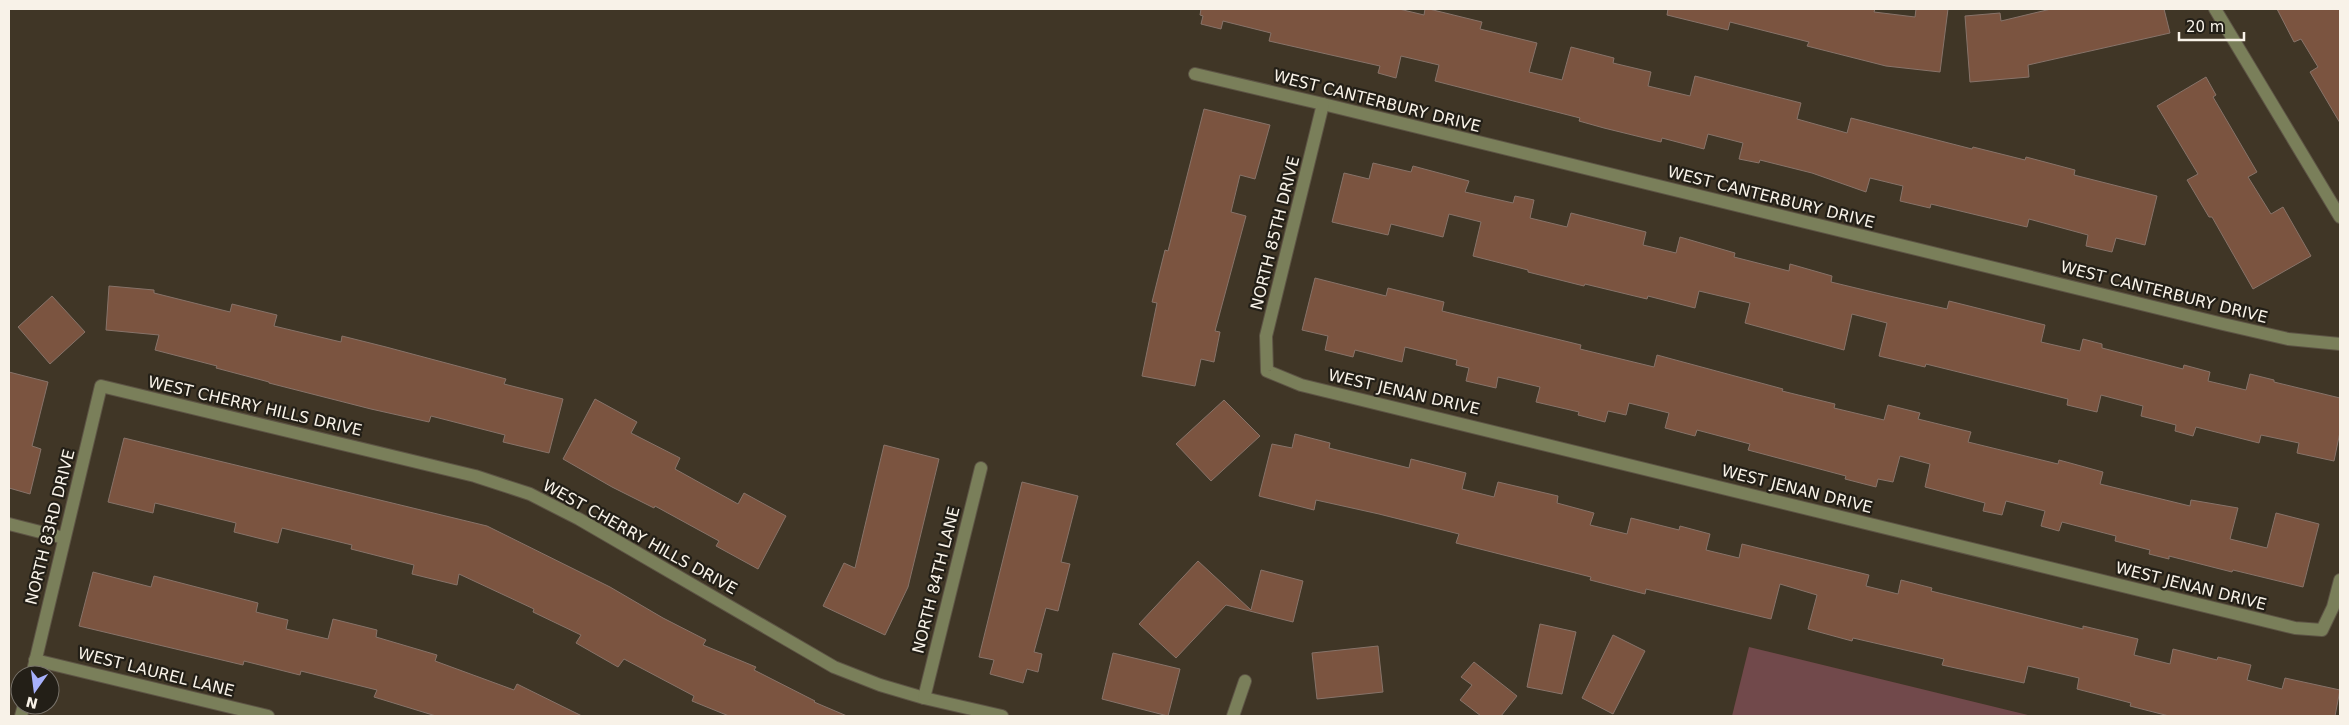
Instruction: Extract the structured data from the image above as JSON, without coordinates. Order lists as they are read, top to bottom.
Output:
{
  "streets": {
    "street": [
      "WEST CANTERBURY DRIVE",
      "NORTH 85TH DRIVE",
      "WEST JENAN DRIVE",
      "WEST CHERRY HILLS DRIVE",
      "NORTH 83RD DRIVE",
      "NORTH 84TH LANE",
      "WEST LAUREL LANE"
    ]
  },
  "crossings": [
    ["WEST CANTERBURY DRIVE", "NORTH 85TH DRIVE"],
    ["NORTH 85TH DRIVE", "WEST JENAN DRIVE"],
    ["WEST CHERRY HILLS DRIVE", "NORTH 83RD DRIVE"],
    ["WEST CHERRY HILLS DRIVE", "NORTH 84TH LANE"],
    ["NORTH 83RD DRIVE", "WEST LAUREL LANE"]
  ],
  "scale_bar": "20 m",
  "north": "bottom"
}
